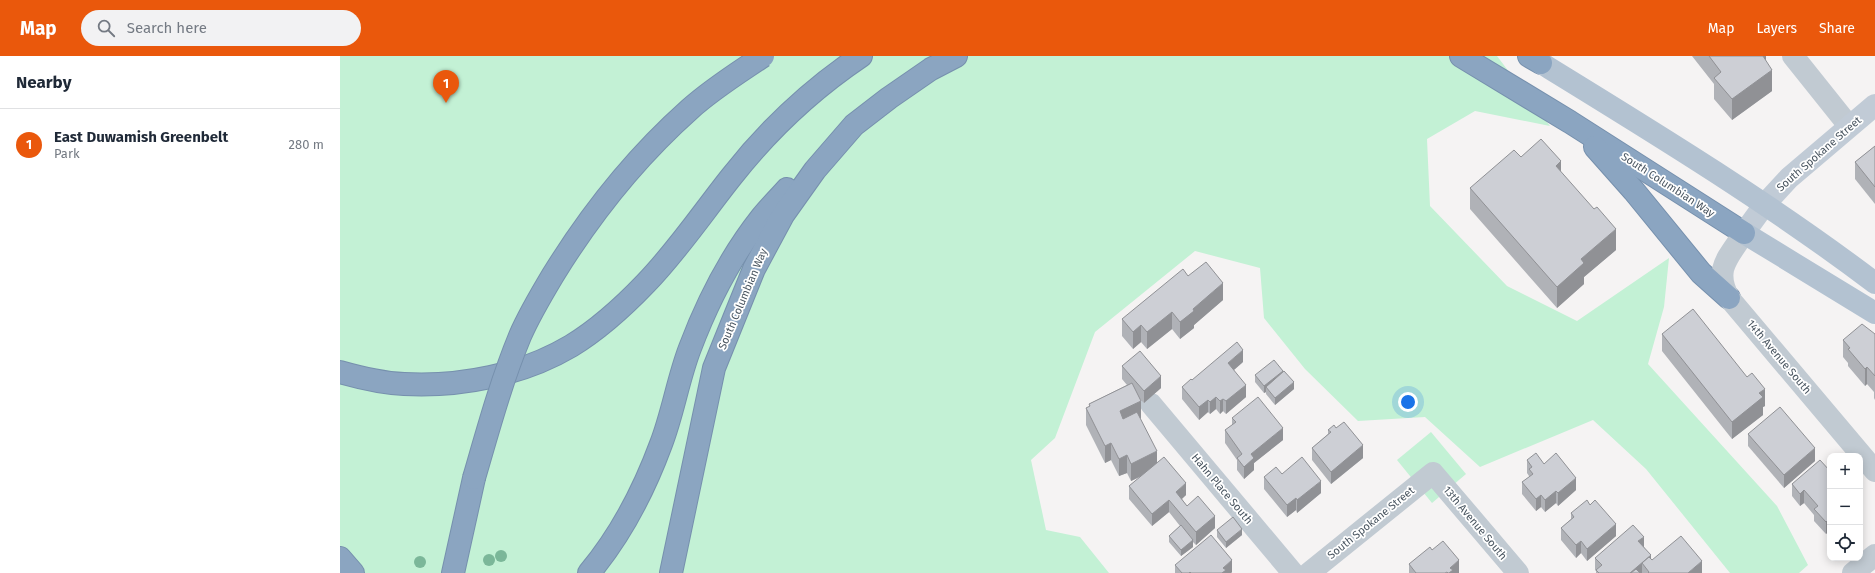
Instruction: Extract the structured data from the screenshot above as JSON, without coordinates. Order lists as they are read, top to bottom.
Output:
{
  "streets": {
    "highway": ["South Columbian Way"],
    "main road": ["South Spokane Street"],
    "street": ["14th Avenue South", "Hahn Place South", "13th Avenue South"]
  },
  "crossings": [
    ["South Spokane Street", "South Columbian Way"],
    ["South Spokane Street", "14th Avenue South"],
    ["South Spokane Street", "13th Avenue South"],
    ["South Columbian Way", "14th Avenue South"]
  ],
  "page": {
    "header": "Map",
    "search": "Search here",
    "nav": ["Map", "Layers", "Share"],
    "heading": "Nearby",
    "pins": "1",
    "list": [
      {
        "mark": "1",
        "name": "East Duwamish Greenbelt",
        "note": "Park",
        "value": "280 m"
      }
    ],
    "map_buttons": ["+", "−"]
  }
}
